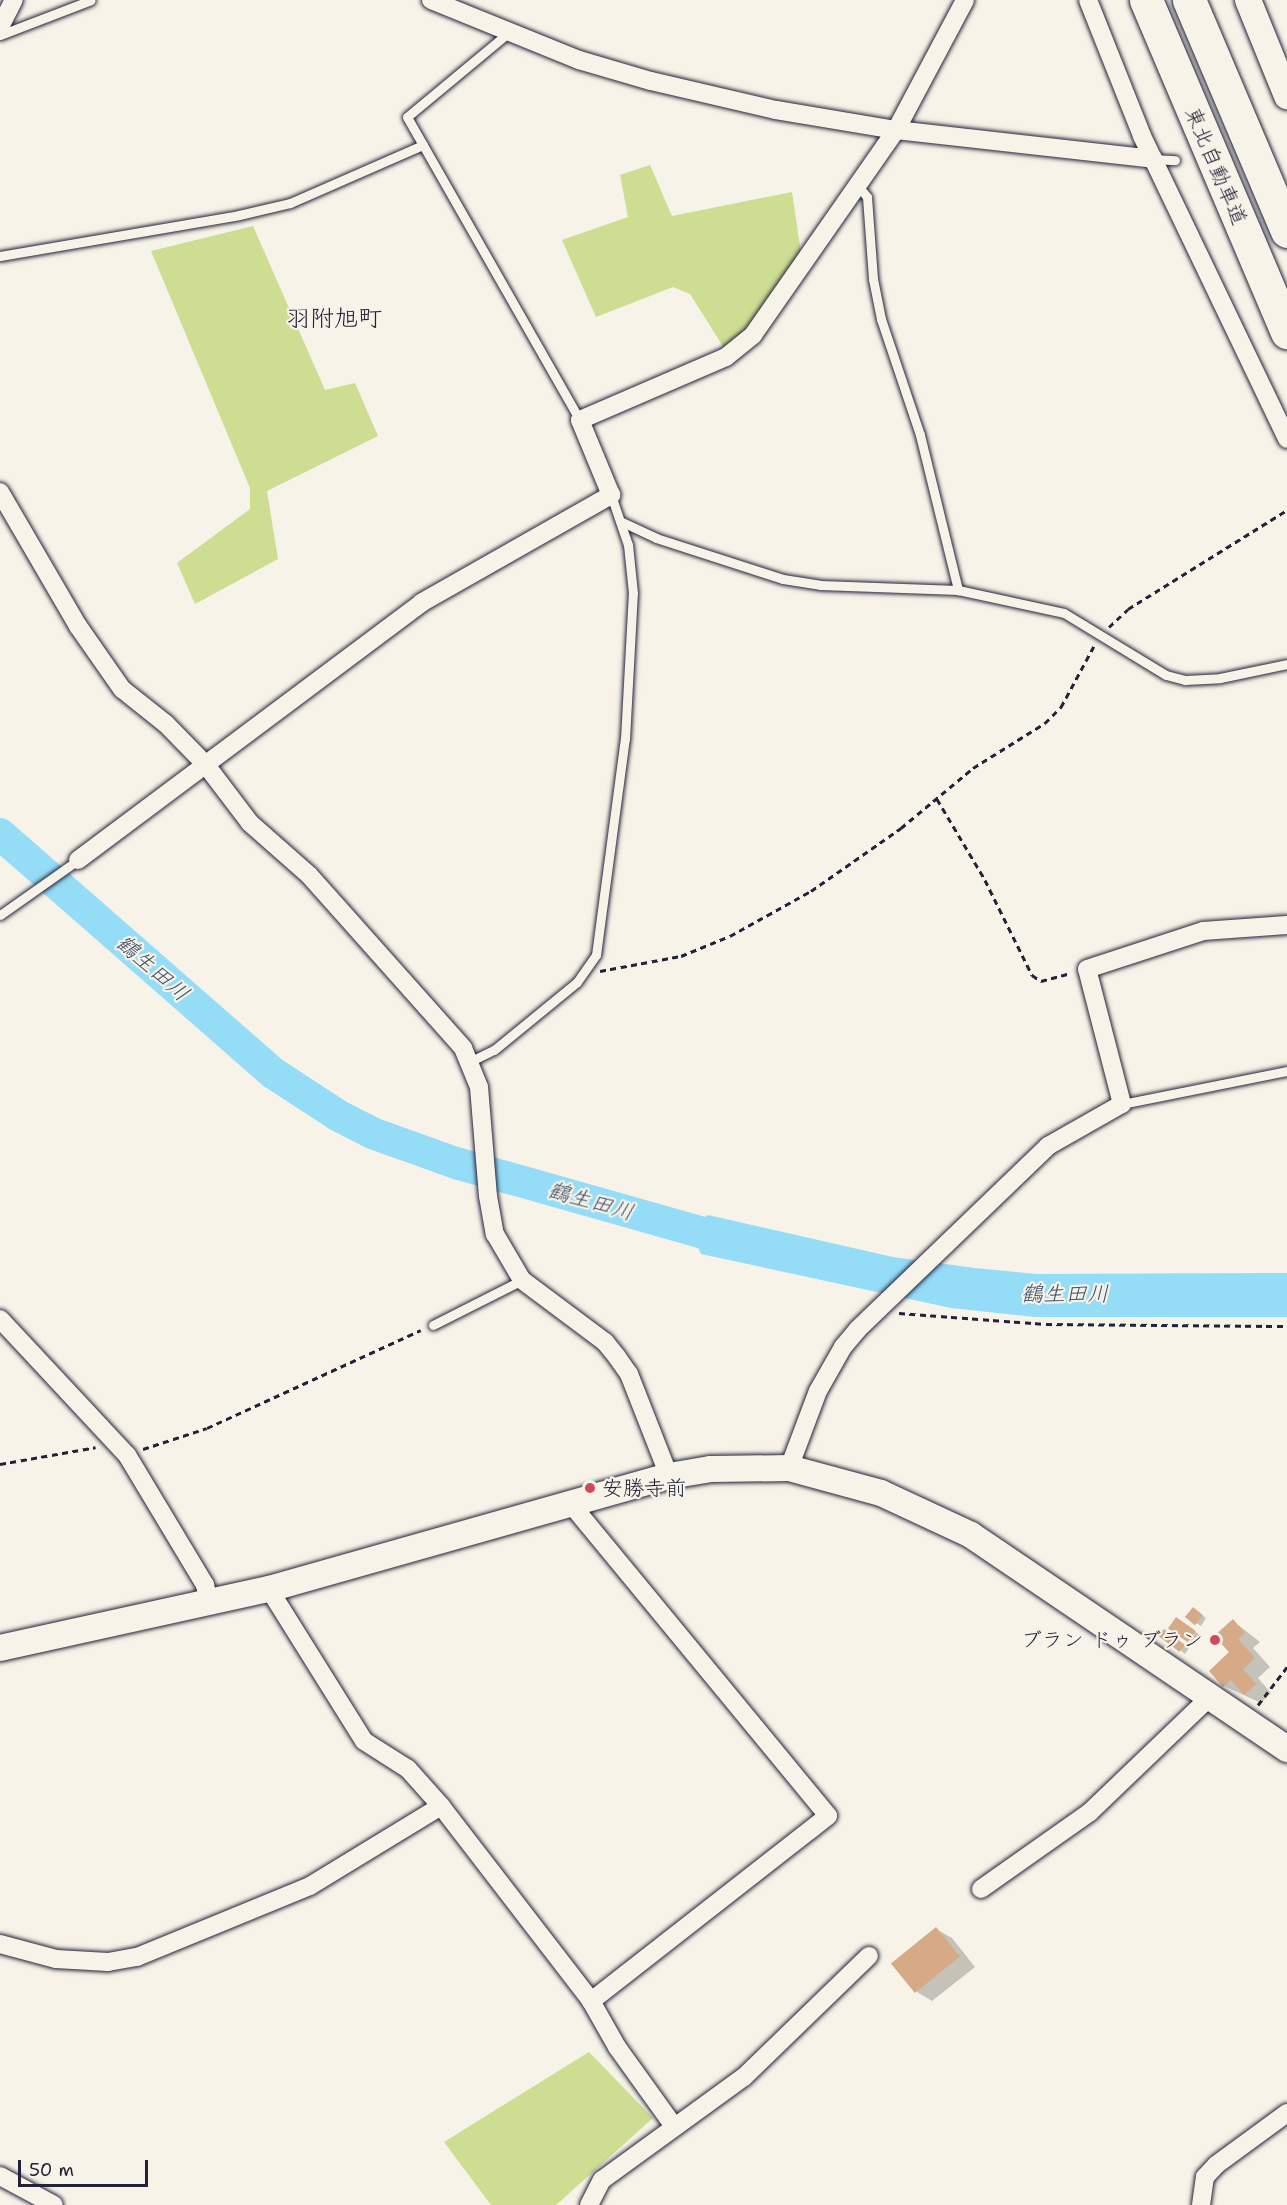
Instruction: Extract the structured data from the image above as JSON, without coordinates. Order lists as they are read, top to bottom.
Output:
{
  "streets": {
    "highway": ["東北自動車道"]
  },
  "districts": ["羽附旭町"],
  "water": ["鶴生田川"],
  "places": ["安勝寺前", "ブラン ドゥ ブラン"],
  "scale_bar": "50 m"
}
